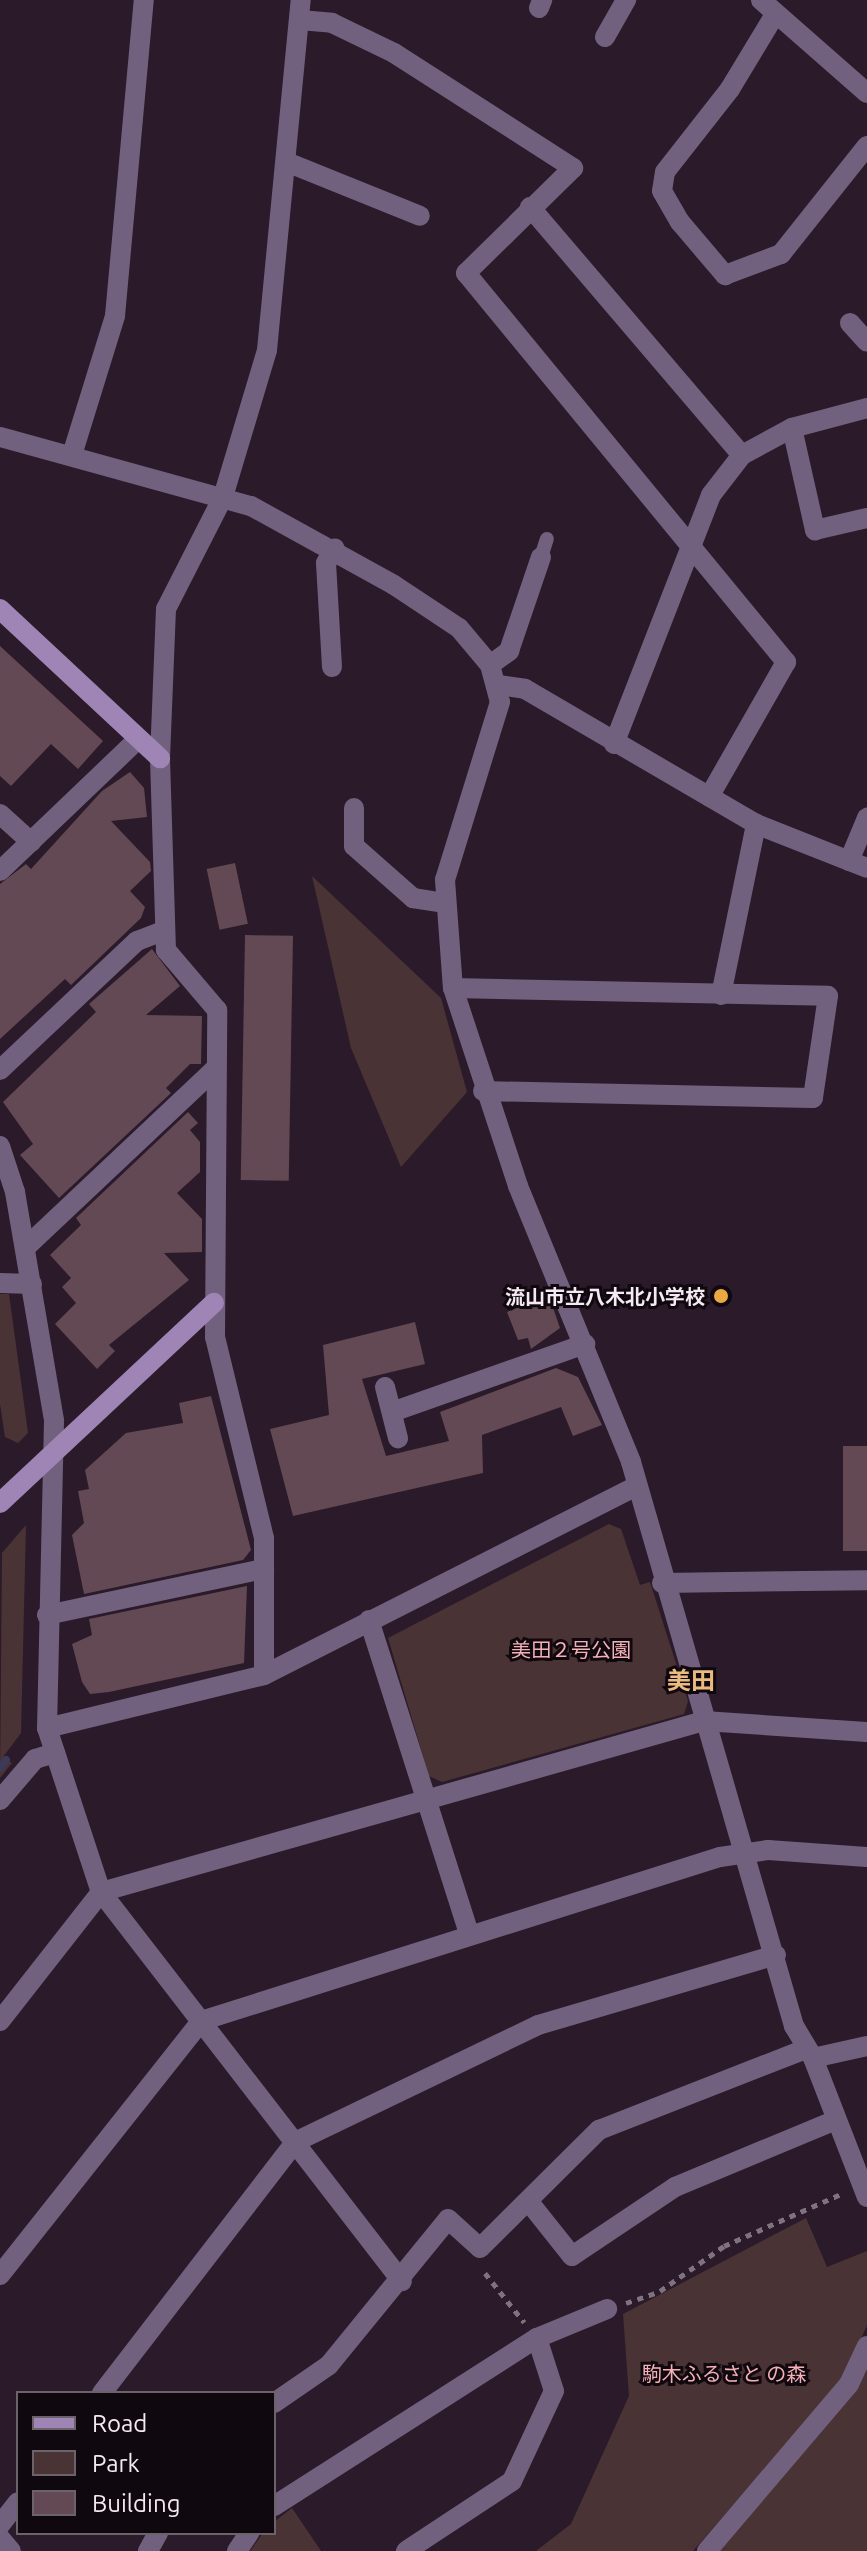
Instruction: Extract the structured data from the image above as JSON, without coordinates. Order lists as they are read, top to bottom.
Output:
{
  "districts": ["美田"],
  "parks": ["美田２号公園", "駒木ふるさと の森"],
  "places": ["流山市立八木北小学校"],
  "legend": ["Road", "Park", "Building"]
}
